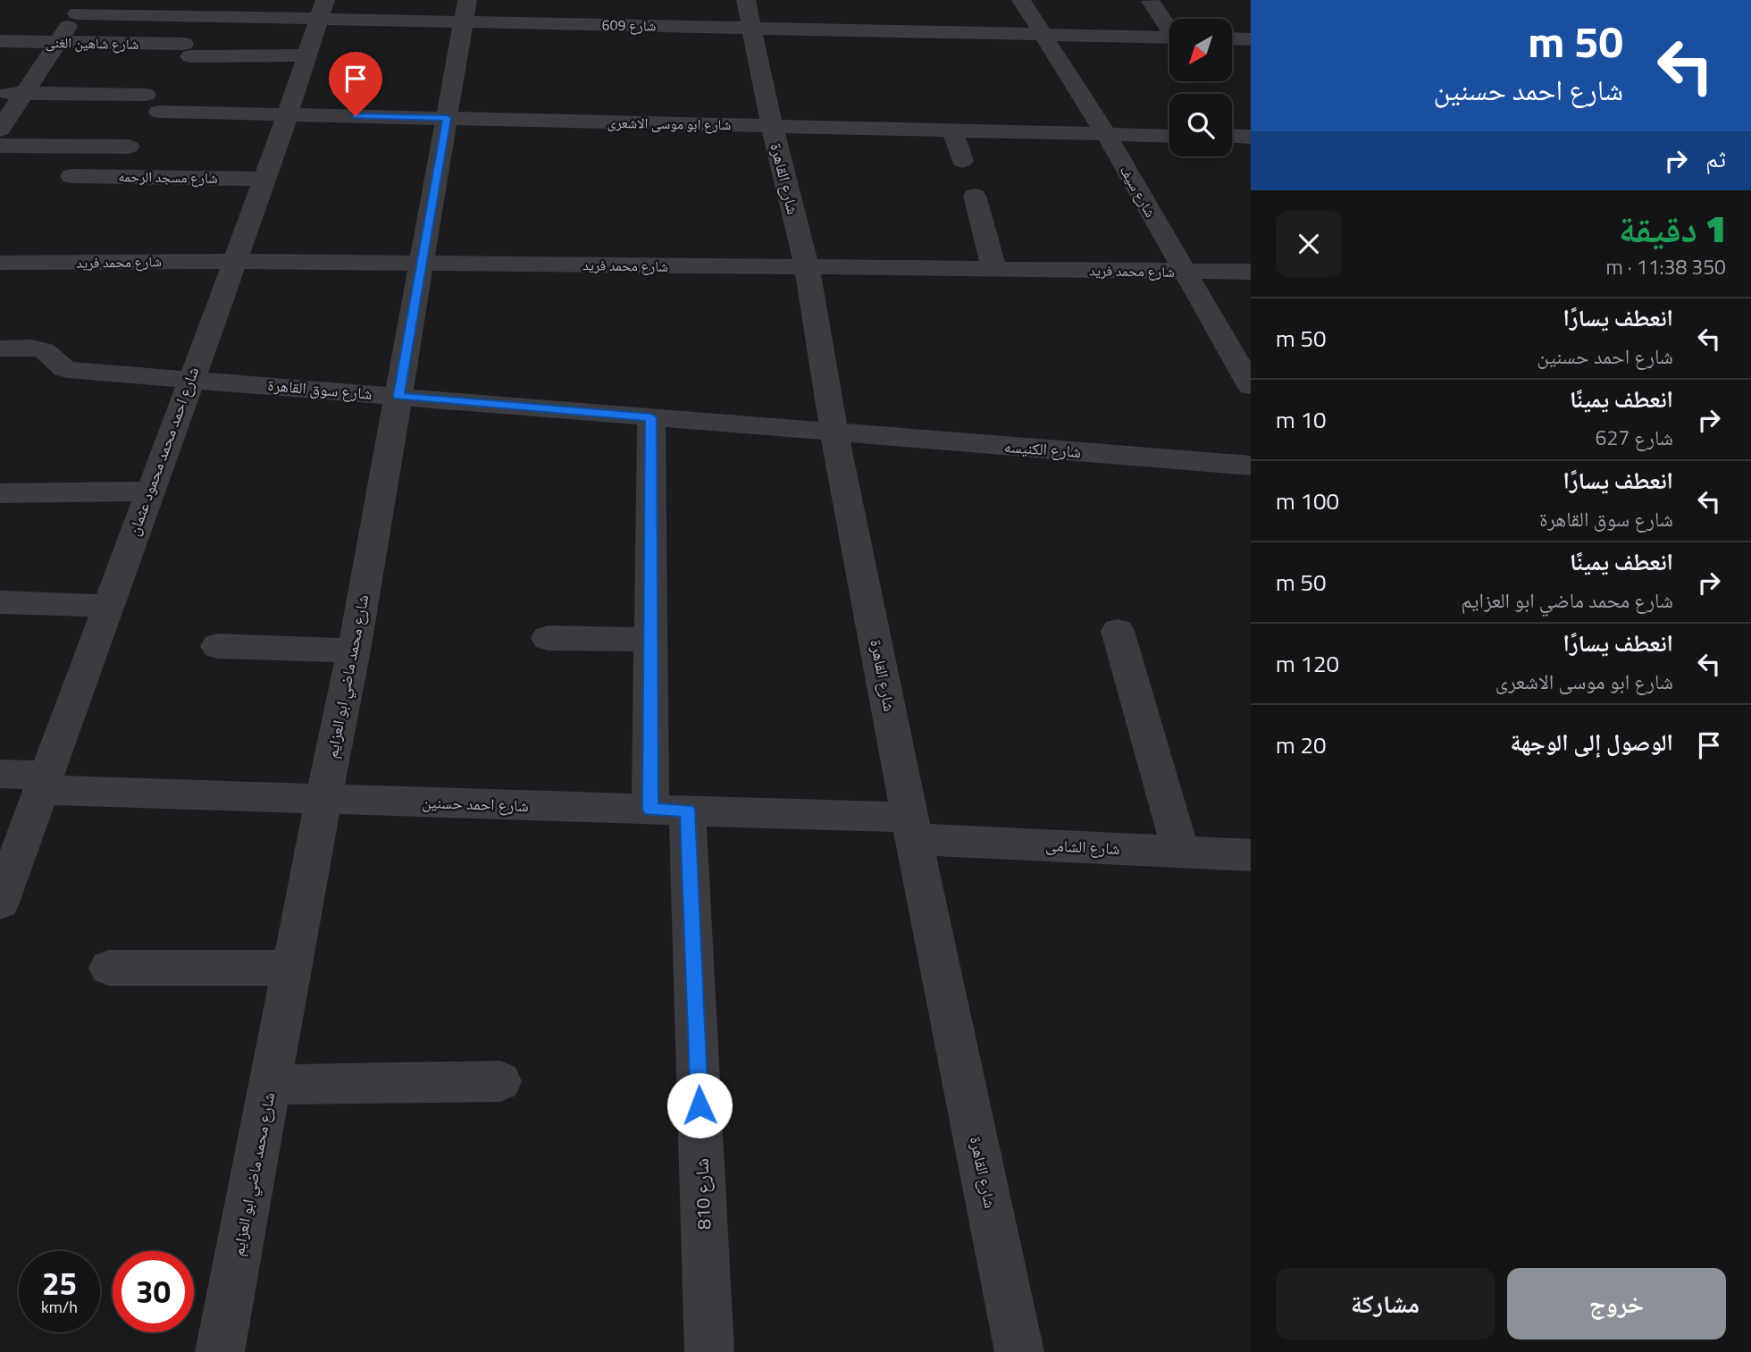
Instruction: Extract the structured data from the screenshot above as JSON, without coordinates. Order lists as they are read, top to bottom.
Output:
{
  "streets": {
    "street": [
      "شارع 609",
      "شارع شاهين الغنى",
      "شارع ابو موسى الاشعرى",
      "شارع مسجد الرحمه",
      "شارع القاهرة",
      "شارع سيف",
      "شارع محمد فريد",
      "شارع سوق القاهرة",
      "شارع الكنيسه",
      "شارع احمد محمد محمود عثمان",
      "شارع محمد ماضي ابو العزايم",
      "شارع احمد حسنين",
      "شارع الشامى",
      "شارع 810"
    ]
  },
  "crossings": [
    ["شارع 609", "شارع القاهرة"],
    ["شارع 609", "شارع سيف"],
    ["شارع 609", "شارع احمد محمد محمود عثمان"],
    ["شارع 609", "شارع محمد ماضي ابو العزايم"],
    ["شارع شاهين الغنى", "شارع احمد محمد محمود عثمان"],
    ["شارع ابو موسى الاشعرى", "شارع القاهرة"],
    ["شارع ابو موسى الاشعرى", "شارع سيف"],
    ["شارع ابو موسى الاشعرى", "شارع احمد محمد محمود عثمان"],
    ["شارع ابو موسى الاشعرى", "شارع محمد ماضي ابو العزايم"],
    ["شارع مسجد الرحمه", "شارع احمد محمد محمود عثمان"],
    ["شارع القاهرة", "شارع محمد فريد"],
    ["شارع القاهرة", "شارع سوق القاهرة"],
    ["شارع القاهرة", "شارع الكنيسه"],
    ["شارع القاهرة", "شارع احمد حسنين"],
    ["شارع القاهرة", "شارع الشامى"],
    ["شارع سيف", "شارع محمد فريد"],
    ["شارع محمد فريد", "شارع احمد محمد محمود عثمان"],
    ["شارع محمد فريد", "شارع محمد ماضي ابو العزايم"],
    ["شارع سوق القاهرة", "شارع الكنيسه"],
    ["شارع سوق القاهرة", "شارع احمد محمد محمود عثمان"],
    ["شارع سوق القاهرة", "شارع محمد ماضي ابو العزايم"],
    ["شارع سوق القاهرة", "شارع 810"],
    ["شارع احمد محمد محمود عثمان", "شارع احمد حسنين"],
    ["شارع محمد ماضي ابو العزايم", "شارع احمد حسنين"],
    ["شارع احمد حسنين", "شارع الشامى"],
    ["شارع احمد حسنين", "شارع 810"]
  ],
  "north": "bottom left",
  "page": {
    "turn": ["50 m", "شارع احمد حسنين"],
    "then": "ثم",
    "heading": ["1 دقيقة", "350 m · 11:38"],
    "list": [
      {
        "name": "انعطف يسارًا",
        "note": "شارع احمد حسنين",
        "value": "50 m"
      },
      {
        "name": "انعطف يمينًا",
        "note": "شارع 627",
        "value": "10 m"
      },
      {
        "name": "انعطف يسارًا",
        "note": "شارع سوق القاهرة",
        "value": "100 m"
      },
      {
        "name": "انعطف يمينًا",
        "note": "شارع محمد ماضي ابو العزايم",
        "value": "50 m"
      },
      {
        "name": "انعطف يسارًا",
        "note": "شارع ابو موسى الاشعرى",
        "value": "120 m"
      },
      {
        "name": "الوصول إلى الوجهة",
        "value": "20 m"
      }
    ],
    "speed": "25 km/h",
    "limit": "30",
    "buttons": ["خروج", "مشاركة"]
  }
}
